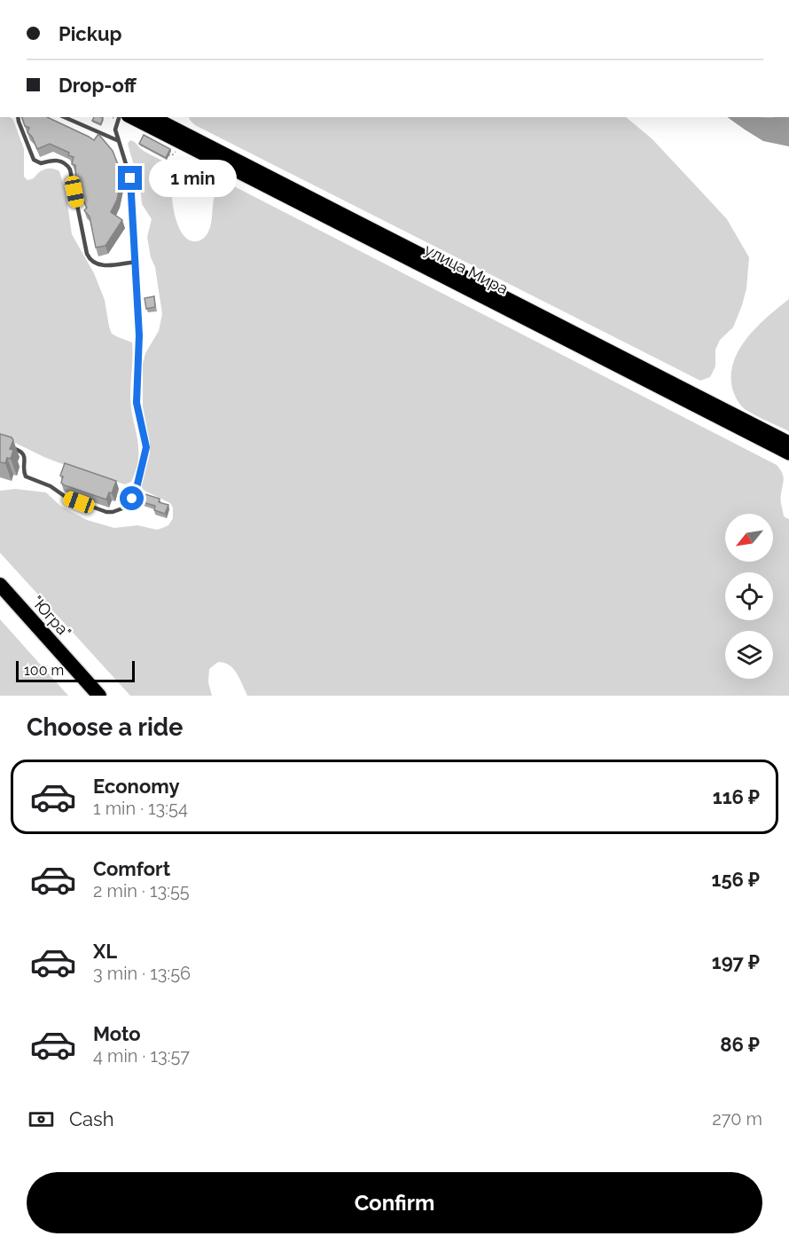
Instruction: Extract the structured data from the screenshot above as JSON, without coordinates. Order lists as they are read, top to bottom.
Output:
{
  "streets": {
    "highway": ["\"Югра\""],
    "main road": ["улица Мира"]
  },
  "scale_bar": "100 m",
  "north": "bottom left",
  "page": {
    "banner": ["Pickup", "Drop-off"],
    "bubble": "1 min",
    "scale": "100 m",
    "heading": "Choose a ride",
    "list": [
      {
        "name": "Economy",
        "note": "1 min · 13:54",
        "value": "116 ₽"
      },
      {
        "name": "Comfort",
        "note": "2 min · 13:55",
        "value": "156 ₽"
      },
      {
        "name": "XL",
        "note": "3 min · 13:56",
        "value": "197 ₽"
      },
      {
        "name": "Moto",
        "note": "4 min · 13:57",
        "value": "86 ₽"
      }
    ],
    "pay": ["Cash", "270 m"],
    "buttons": "Confirm"
  }
}
